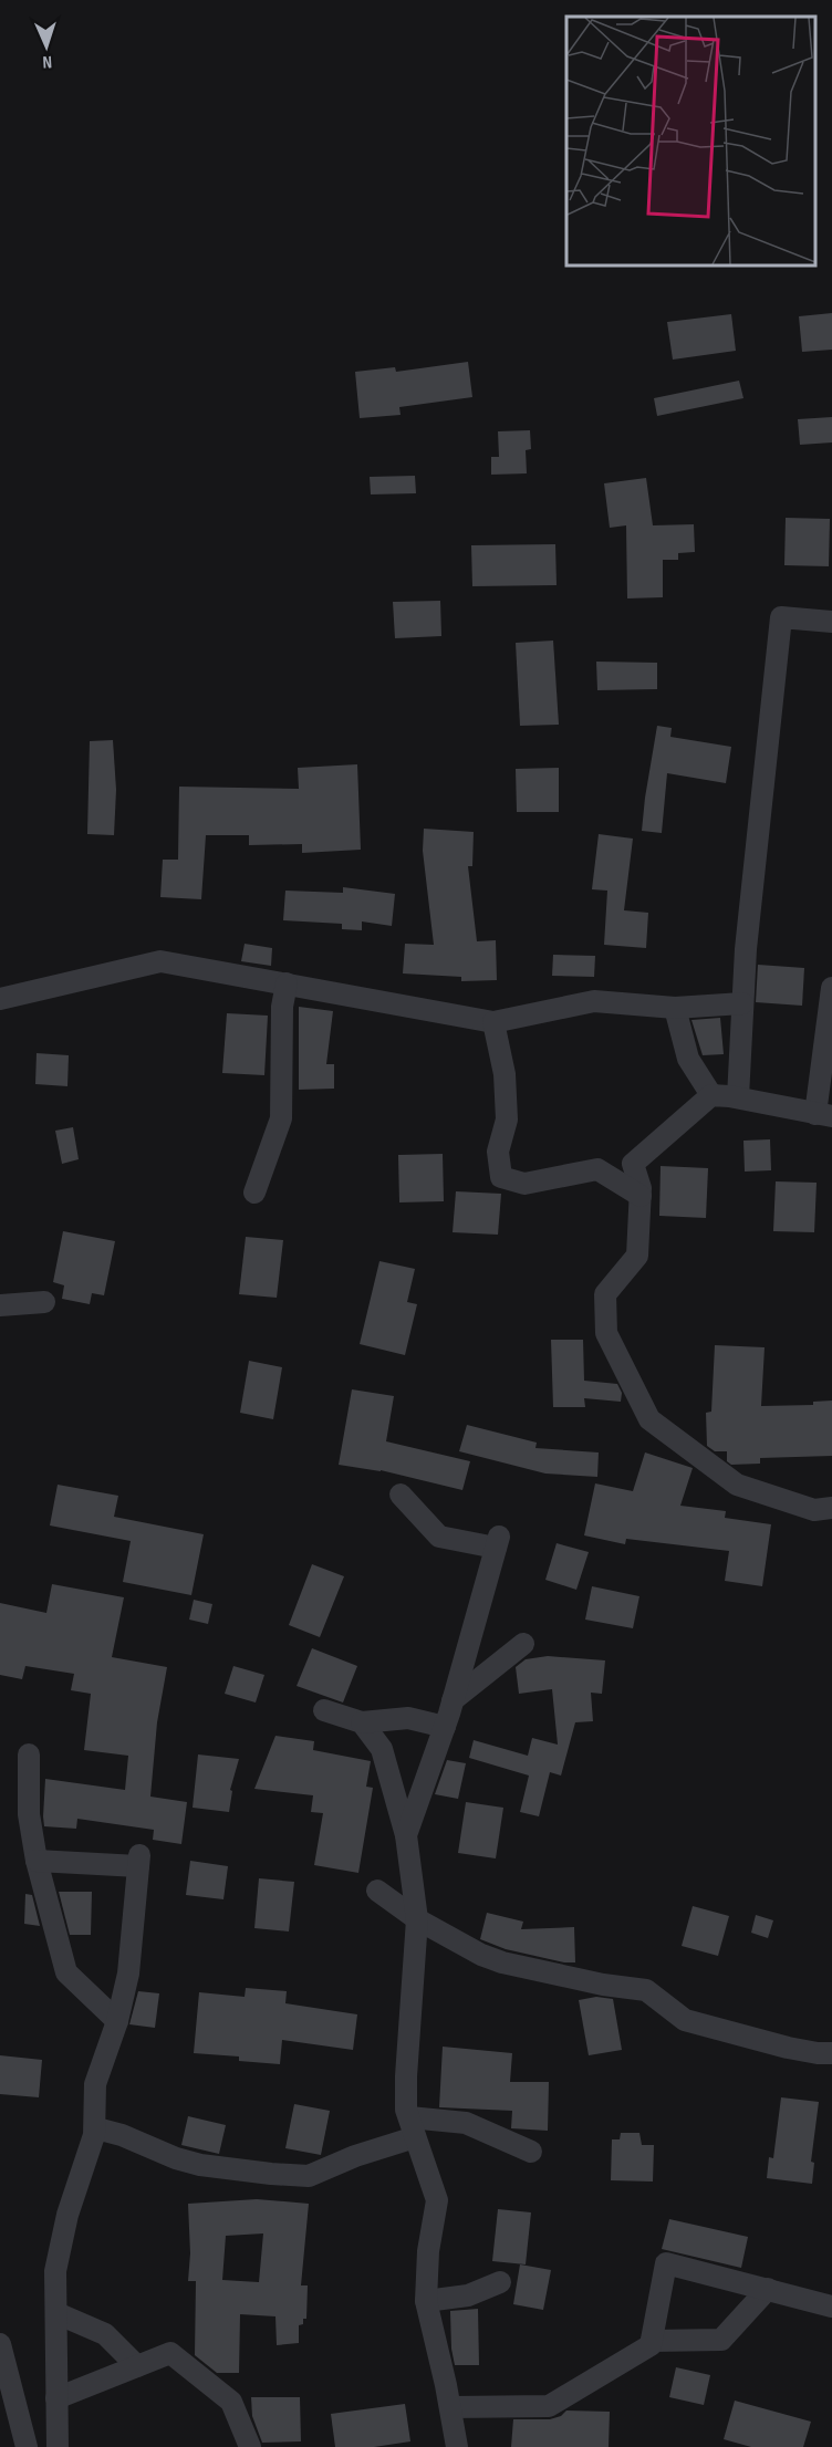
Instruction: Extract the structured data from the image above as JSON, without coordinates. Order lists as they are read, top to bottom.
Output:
{
  "north": "bottom"
}
